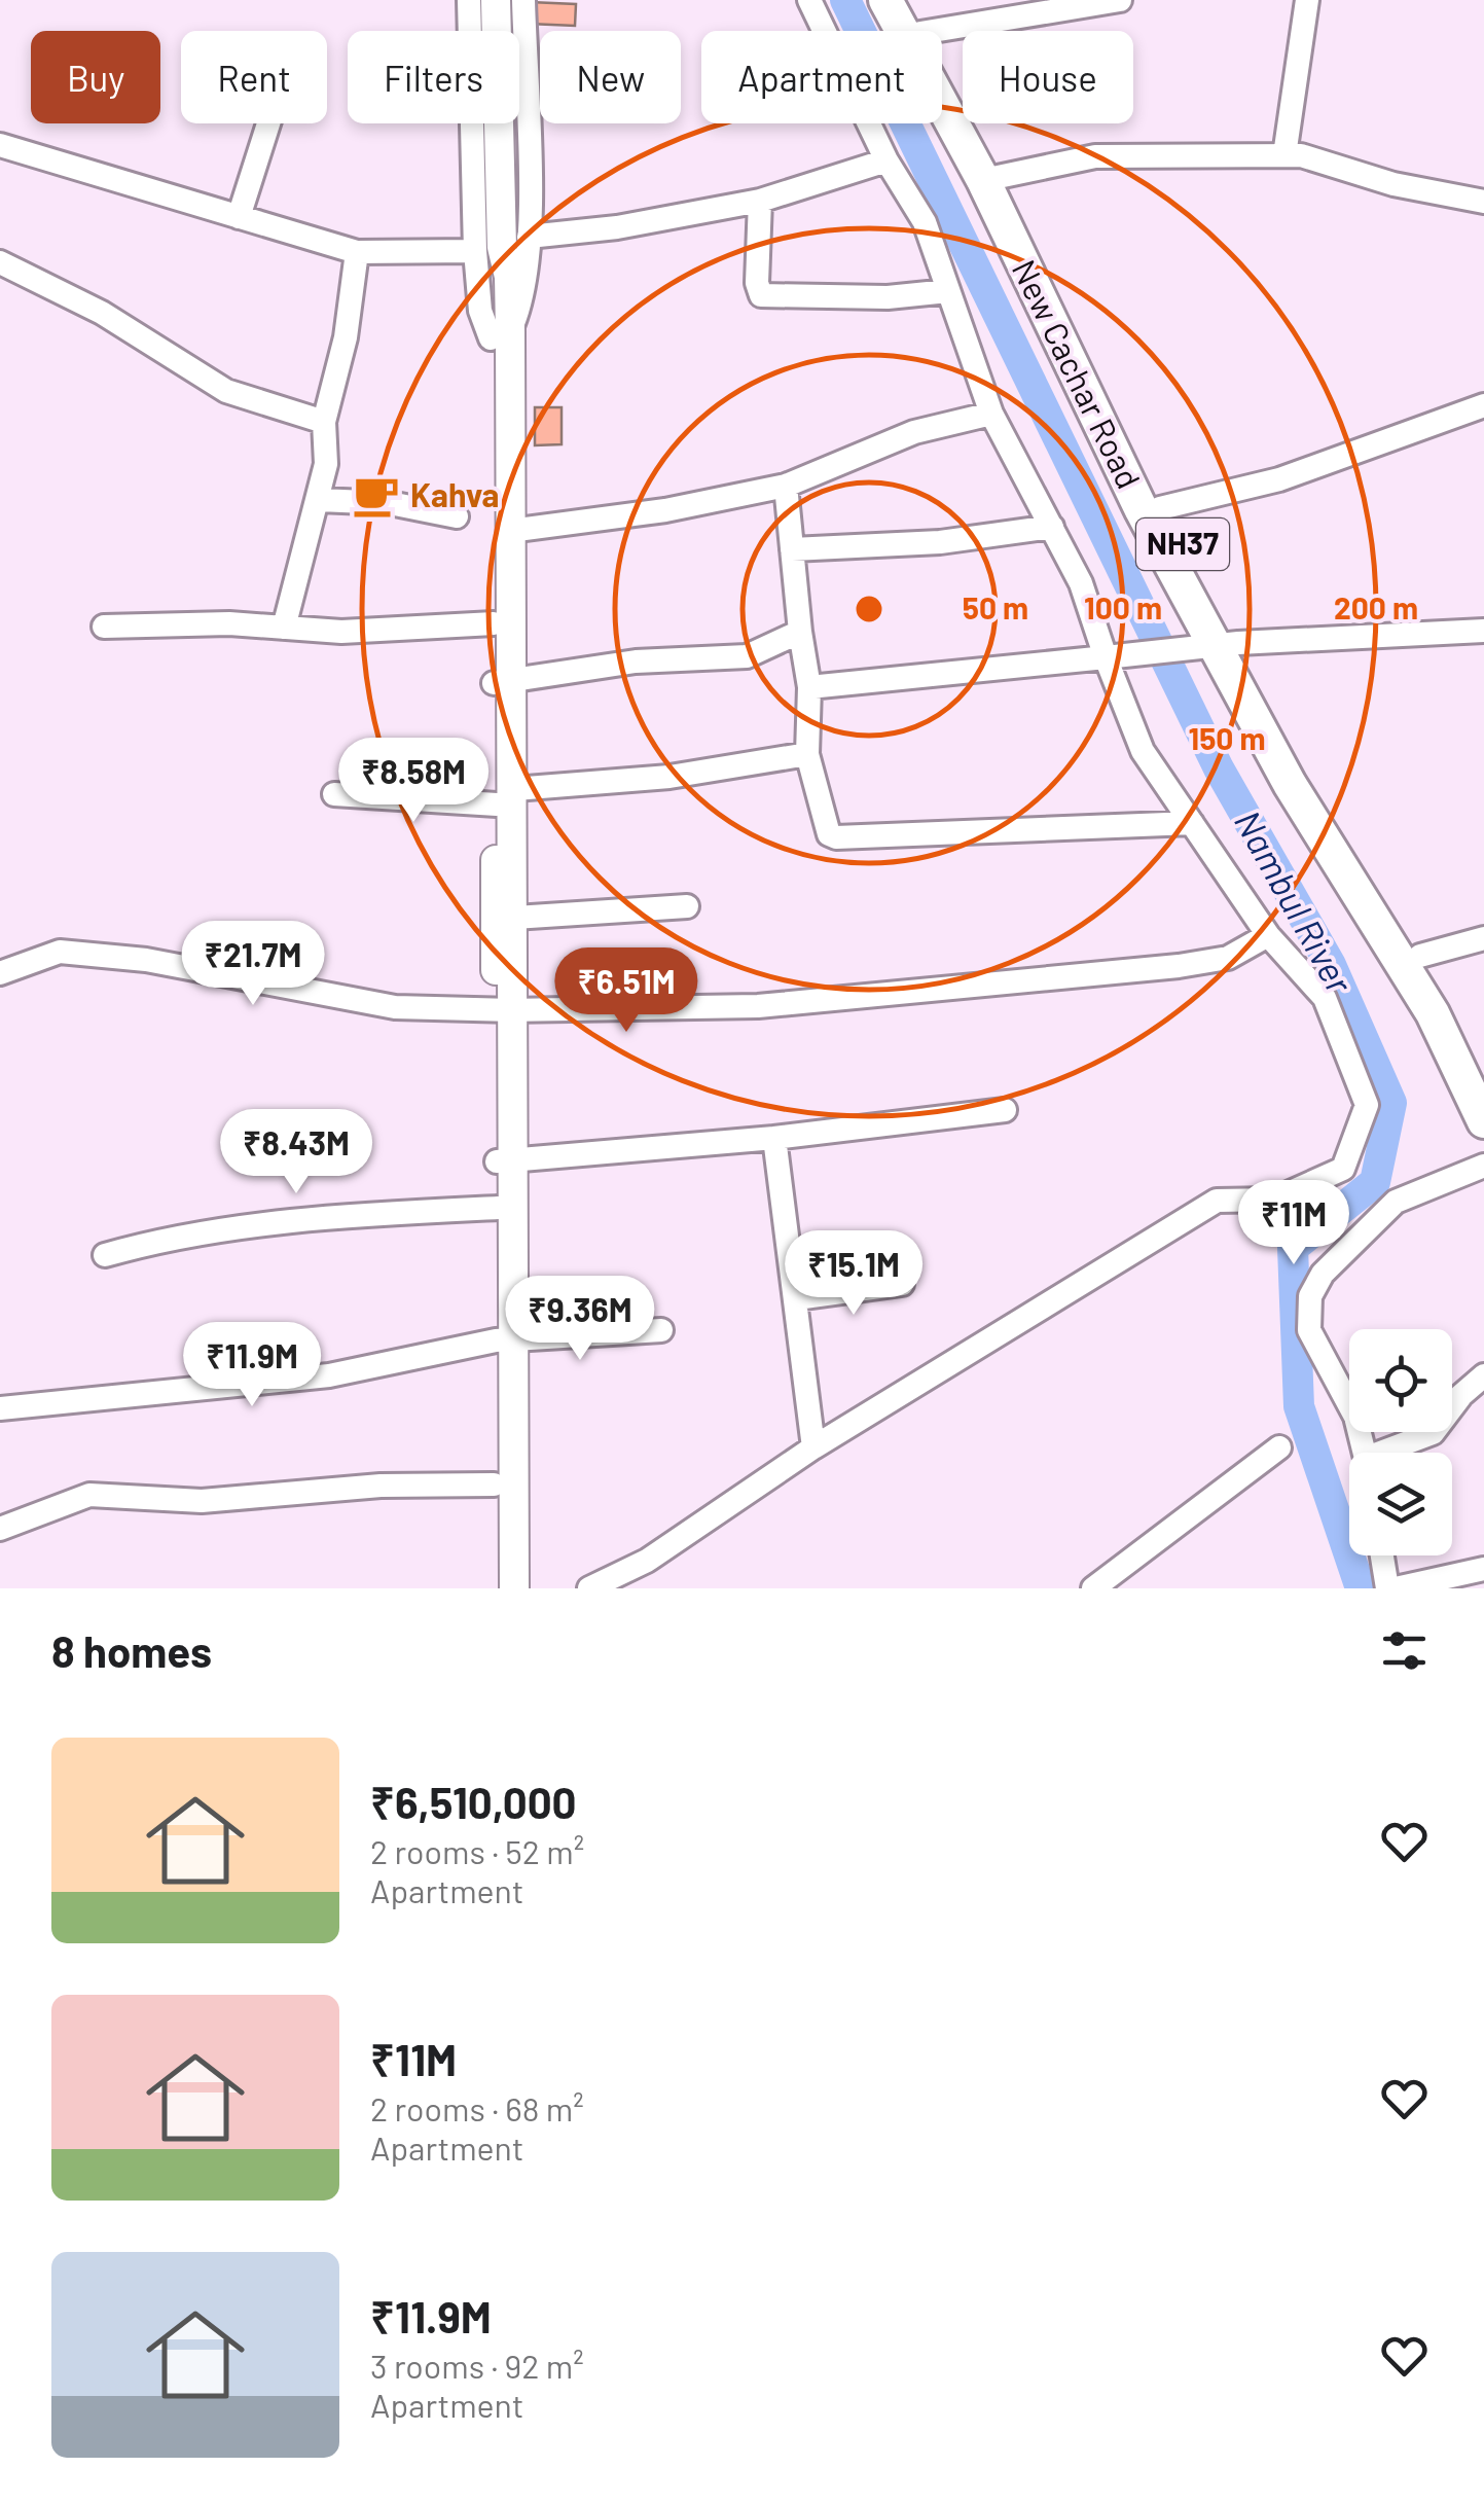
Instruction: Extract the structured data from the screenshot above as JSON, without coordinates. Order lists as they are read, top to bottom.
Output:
{
  "streets": {
    "highway": ["New Cachar Road", "NH37"]
  },
  "water": ["Nambul River"],
  "places": {
    "cafe": ["Kahva"]
  },
  "page": {
    "chip": [
      "Buy",
      "Rent",
      "Filters",
      "New",
      "Apartment",
      "House"
    ],
    "price": [
      "₹8.58M",
      "₹21.7M",
      "₹6.51M",
      "₹8.43M",
      "₹11M",
      "₹15.1M",
      "₹9.36M",
      "₹11.9M"
    ],
    "heading": "8 homes",
    "list": [
      {
        "name": "₹6,510,000",
        "note": "2 rooms · 52 m² · Apartment"
      },
      {
        "name": "₹11M",
        "note": "2 rooms · 68 m² · Apartment"
      },
      {
        "name": "₹11.9M",
        "note": "3 rooms · 92 m² · Apartment"
      }
    ]
  },
  "rings": [
    "50 m",
    "100 m",
    "200 m",
    "150 m"
  ]
}
